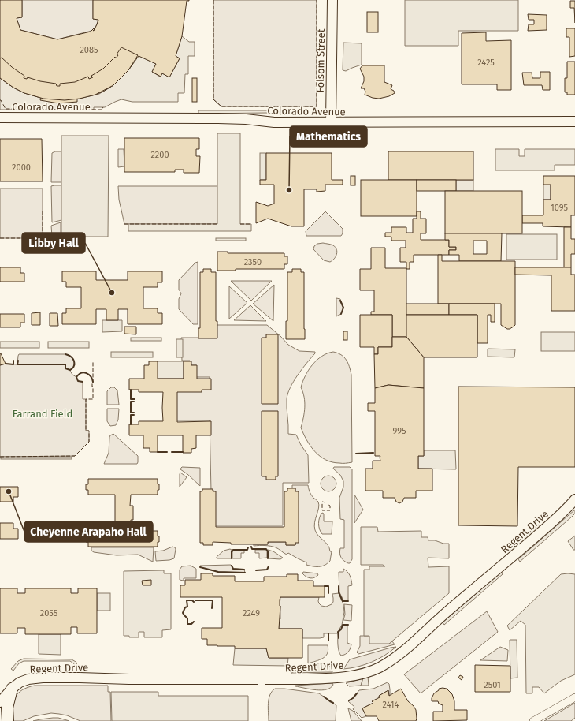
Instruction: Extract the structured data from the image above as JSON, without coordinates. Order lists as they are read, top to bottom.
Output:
{
  "streets": {
    "street": ["Folsom Street", "Colorado Avenue", "Regent Drive"]
  },
  "crossings": [
    ["Folsom Street", "Colorado Avenue"]
  ],
  "parks": ["Farrand Field"],
  "places": ["Mathematics", "Libby Hall", "Cheyenne Arapaho Hall"],
  "house_numbers": [
    "2085",
    "2425",
    "2200",
    "2000",
    "1095",
    "2350",
    "995",
    "2055",
    "2249",
    "2501",
    "2414"
  ]
}
